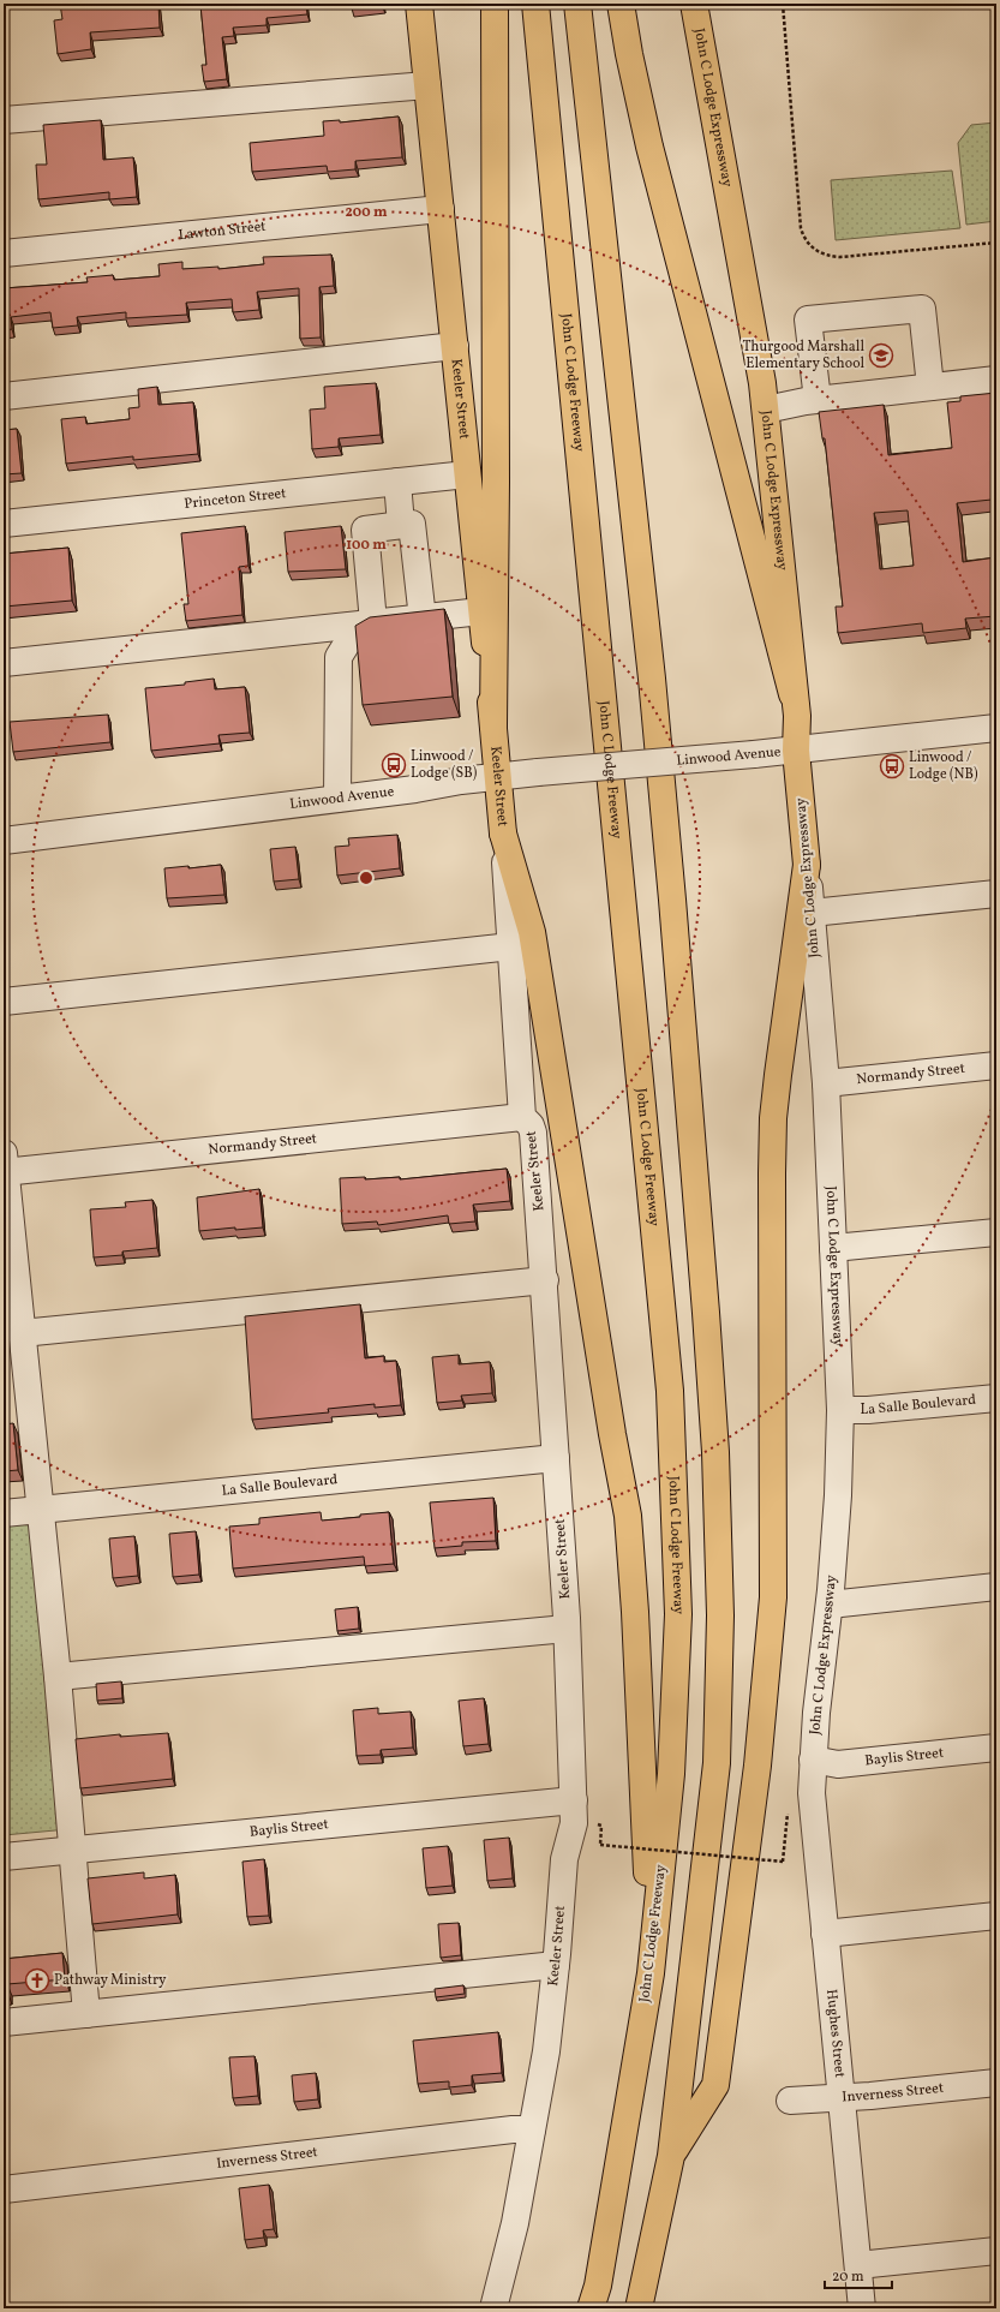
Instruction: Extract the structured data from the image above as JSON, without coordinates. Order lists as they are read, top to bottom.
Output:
{
  "streets": {
    "main road": ["John C Lodge Expressway", "John C Lodge Freeway", "Keeler Street"],
    "street": [
      "Lawton Street",
      "Princeton Street",
      "Linwood Avenue",
      "Normandy Street",
      "La Salle Boulevard",
      "Baylis Street",
      "Hughes Street",
      "Inverness Street"
    ]
  },
  "crossings": [
    ["John C Lodge Expressway", "Linwood Avenue"],
    ["John C Lodge Expressway", "Normandy Street"],
    ["John C Lodge Expressway", "La Salle Boulevard"],
    ["John C Lodge Expressway", "Baylis Street"],
    ["John C Lodge Expressway", "Hughes Street"],
    ["Lawton Street", "Keeler Street"],
    ["Keeler Street", "Princeton Street"],
    ["Keeler Street", "Linwood Avenue"],
    ["Keeler Street", "Normandy Street"],
    ["Keeler Street", "La Salle Boulevard"],
    ["Keeler Street", "Baylis Street"],
    ["Keeler Street", "Inverness Street"],
    ["Baylis Street", "Hughes Street"],
    ["Hughes Street", "Inverness Street"]
  ],
  "places": {
    "school or university": ["Thurgood Marshall Elementary School"],
    "bus stop": ["Linwood / Lodge (SB)", "Linwood / Lodge (NB)"],
    "church": ["Pathway Ministry"]
  },
  "scale_bar": "20 m",
  "rings": ["200 m", "100 m"]
}
